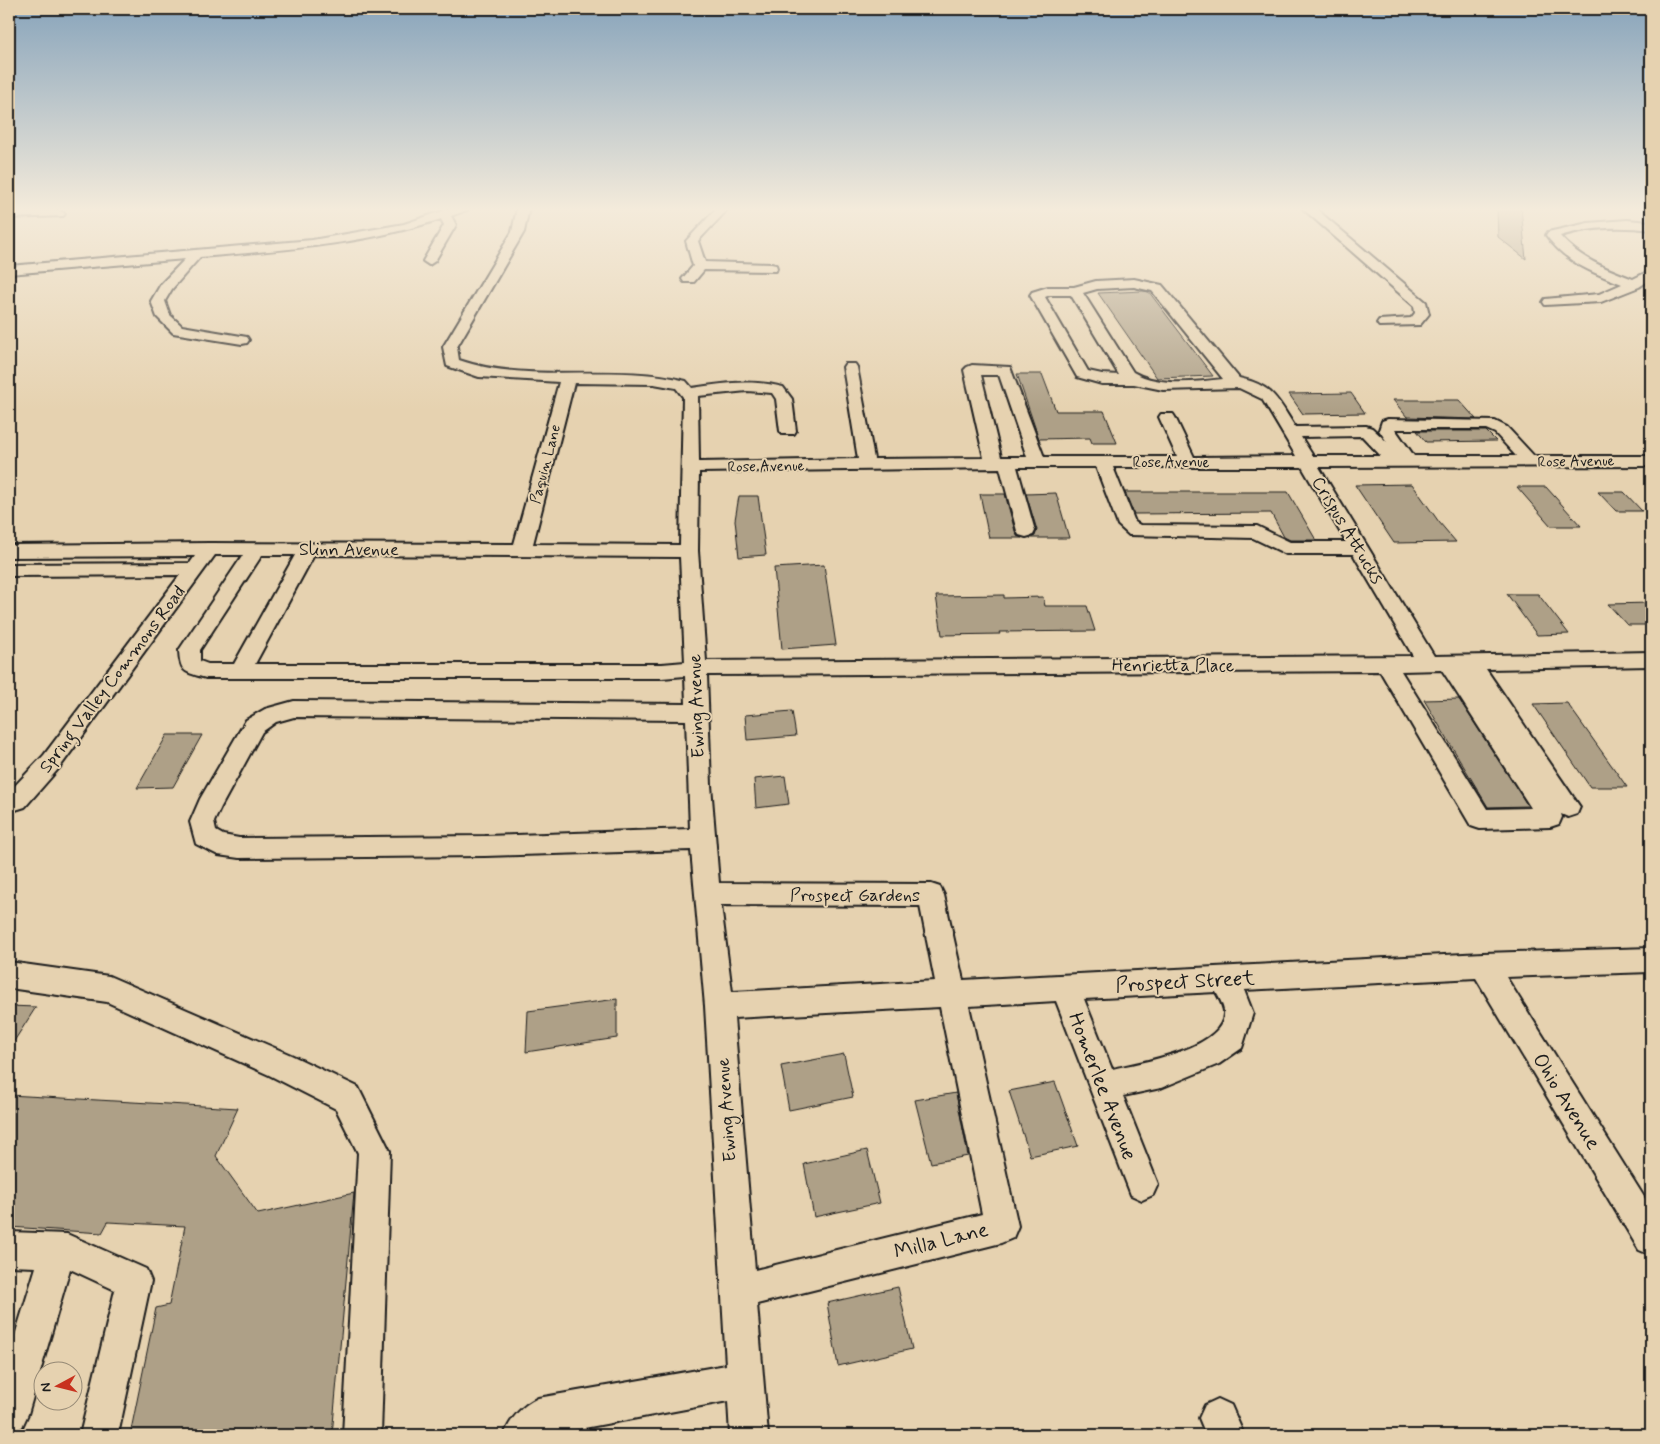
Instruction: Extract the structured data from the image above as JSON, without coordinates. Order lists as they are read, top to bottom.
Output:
{
  "streets": {
    "street": [
      "Rose Avenue",
      "Paquin Lane",
      "Crispus Attucks",
      "Slinn Avenue",
      "Henrietta Place",
      "Spring Valley Commons Road",
      "Ewing Avenue",
      "Prospect Gardens",
      "Prospect Street",
      "Homerlee Avenue",
      "Ohio Avenue",
      "Milla Lane"
    ]
  },
  "crossings": [
    ["Rose Avenue", "Crispus Attucks"],
    ["Rose Avenue", "Ewing Avenue"],
    ["Paquin Lane", "Slinn Avenue"],
    ["Crispus Attucks", "Henrietta Place"],
    ["Slinn Avenue", "Henrietta Place"],
    ["Slinn Avenue", "Spring Valley Commons Road"],
    ["Slinn Avenue", "Ewing Avenue"],
    ["Henrietta Place", "Ewing Avenue"],
    ["Ewing Avenue", "Prospect Gardens"],
    ["Ewing Avenue", "Prospect Street"],
    ["Ewing Avenue", "Milla Lane"],
    ["Prospect Gardens", "Prospect Street"],
    ["Prospect Gardens", "Milla Lane"],
    ["Prospect Street", "Homerlee Avenue"],
    ["Prospect Street", "Ohio Avenue"],
    ["Prospect Street", "Milla Lane"]
  ],
  "north": "left"
}
